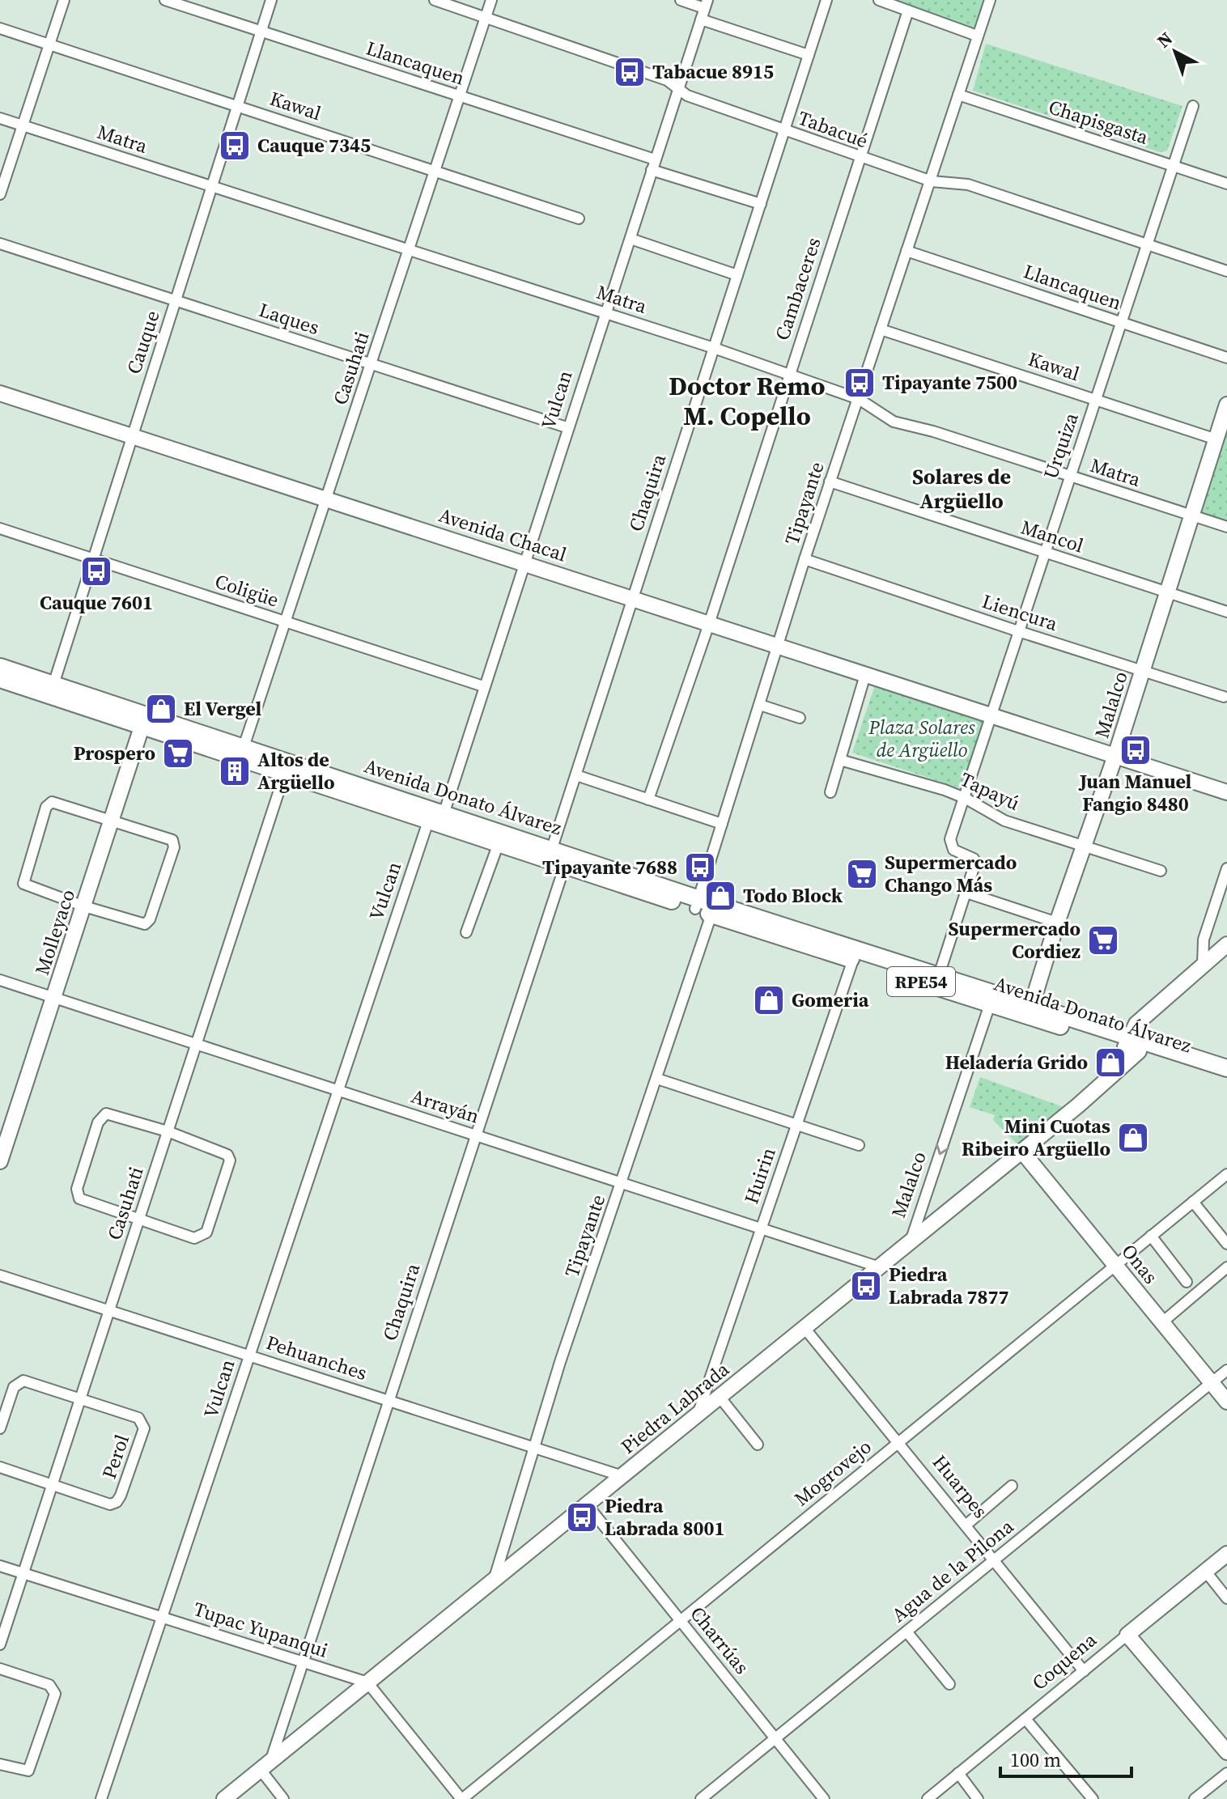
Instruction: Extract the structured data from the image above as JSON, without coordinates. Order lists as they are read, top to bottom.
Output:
{
  "streets": {
    "main road": [
      "Avenida Chacal",
      "Malalco",
      "Avenida Donato Álvarez",
      "Molleyaco",
      "RPE54",
      "Onas",
      "Piedra Labrada",
      "Coquena"
    ],
    "street": [
      "Llancaquen",
      "Kawal",
      "Chapisgasta",
      "Tabacué",
      "Matra",
      "Cambaceres",
      "Laques",
      "Cauque",
      "Casuhati",
      "Vulcan",
      "Urquiza",
      "Chaquira",
      "Tipayante",
      "Mancol",
      "Coligüe",
      "Liencura",
      "Tapayú",
      "Arrayán",
      "Huirin",
      "Pehuanches",
      "Perol",
      "Mogrovejo",
      "Huarpes",
      "Agua de la Pilona",
      "Tupac Yupanqui",
      "Charrúas"
    ]
  },
  "crossings": [
    ["Llancaquen", "Cauque"],
    ["Llancaquen", "Casuhati"],
    ["Llancaquen", "Vulcan"],
    ["Llancaquen", "Urquiza"],
    ["Llancaquen", "Chaquira"],
    ["Llancaquen", "Tipayante"],
    ["Kawal", "Cauque"],
    ["Kawal", "Casuhati"],
    ["Kawal", "Urquiza"],
    ["Kawal", "Tipayante"],
    ["Kawal", "Malalco"],
    ["Chapisgasta", "Urquiza"],
    ["Chapisgasta", "Tipayante"],
    ["Tabacué", "Cambaceres"],
    ["Tabacué", "Casuhati"],
    ["Tabacué", "Vulcan"],
    ["Tabacué", "Urquiza"],
    ["Tabacué", "Chaquira"],
    ["Tabacué", "Tipayante"],
    ["Matra", "Cambaceres"],
    ["Matra", "Cauque"],
    ["Matra", "Casuhati"],
    ["Matra", "Vulcan"],
    ["Matra", "Urquiza"],
    ["Matra", "Chaquira"],
    ["Matra", "Tipayante"],
    ["Matra", "Malalco"],
    ["Cambaceres", "Avenida Chacal"],
    ["Laques", "Cauque"],
    ["Laques", "Casuhati"],
    ["Laques", "Vulcan"],
    ["Cauque", "Avenida Chacal"],
    ["Cauque", "Coligüe"],
    ["Cauque", "Avenida Donato Álvarez"],
    ["Casuhati", "Avenida Chacal"],
    ["Casuhati", "Coligüe"],
    ["Casuhati", "Avenida Donato Álvarez"],
    ["Casuhati", "Arrayán"],
    ["Casuhati", "Pehuanches"],
    ["Casuhati", "Perol"],
    ["Casuhati", "Tupac Yupanqui"],
    ["Vulcan", "Avenida Chacal"],
    ["Vulcan", "Coligüe"],
    ["Vulcan", "Avenida Donato Álvarez"],
    ["Vulcan", "Arrayán"],
    ["Vulcan", "Pehuanches"],
    ["Vulcan", "Tupac Yupanqui"],
    ["Urquiza", "Avenida Chacal"],
    ["Urquiza", "Mancol"],
    ["Urquiza", "Liencura"],
    ["Urquiza", "Tapayú"],
    ["Chaquira", "Avenida Chacal"],
    ["Chaquira", "Avenida Donato Álvarez"],
    ["Chaquira", "Arrayán"],
    ["Chaquira", "Pehuanches"],
    ["Chaquira", "Piedra Labrada"],
    ["Chaquira", "Tupac Yupanqui"],
    ["Tipayante", "Avenida Chacal"],
    ["Tipayante", "Mancol"],
    ["Tipayante", "Liencura"],
    ["Tipayante", "Avenida Donato Álvarez"],
    ["Tipayante", "Arrayán"],
    ["Tipayante", "Pehuanches"],
    ["Tipayante", "Piedra Labrada"],
    ["Avenida Chacal", "Malalco"],
    ["Mancol", "Malalco"],
    ["Liencura", "Malalco"],
    ["Malalco", "Tapayú"],
    ["Malalco", "Avenida Donato Álvarez"],
    ["Malalco", "Piedra Labrada"],
    ["Avenida Donato Álvarez", "Molleyaco"],
    ["Avenida Donato Álvarez", "Huirin"],
    ["Avenida Donato Álvarez", "Piedra Labrada"],
    ["Molleyaco", "Arrayán"],
    ["Arrayán", "Huirin"],
    ["Arrayán", "Piedra Labrada"],
    ["Huirin", "Piedra Labrada"],
    ["Onas", "Piedra Labrada"],
    ["Onas", "Mogrovejo"],
    ["Onas", "Agua de la Pilona"],
    ["Pehuanches", "Piedra Labrada"],
    ["Piedra Labrada", "Huarpes"],
    ["Piedra Labrada", "Tupac Yupanqui"],
    ["Piedra Labrada", "Charrúas"],
    ["Mogrovejo", "Huarpes"],
    ["Mogrovejo", "Charrúas"],
    ["Huarpes", "Agua de la Pilona"],
    ["Huarpes", "Coquena"],
    ["Agua de la Pilona", "Charrúas"]
  ],
  "districts": ["Doctor Remo M. Copello", "Solares de Argüello"],
  "parks": ["Plaza Solares de Argüello"],
  "places": {
    "bus stop": [
      "Tabacue 8915",
      "Cauque 7345",
      "Tipayante 7500",
      "Cauque 7601",
      "Juan Manuel Fangio 8480",
      "Tipayante 7688",
      "Piedra Labrada 7877",
      "Piedra Labrada 8001"
    ],
    "shop": [
      "El Vergel",
      "Todo Block",
      "Gomeria",
      "Heladería Grido",
      "Mini Cuotas Ribeiro Argüello"
    ],
    "supermarket": ["Prospero", "Supermercado Chango Más", "Supermercado Cordiez"],
    "building": ["Altos de Argüello"]
  },
  "scale_bar": "100 m",
  "north": "top left"
}
